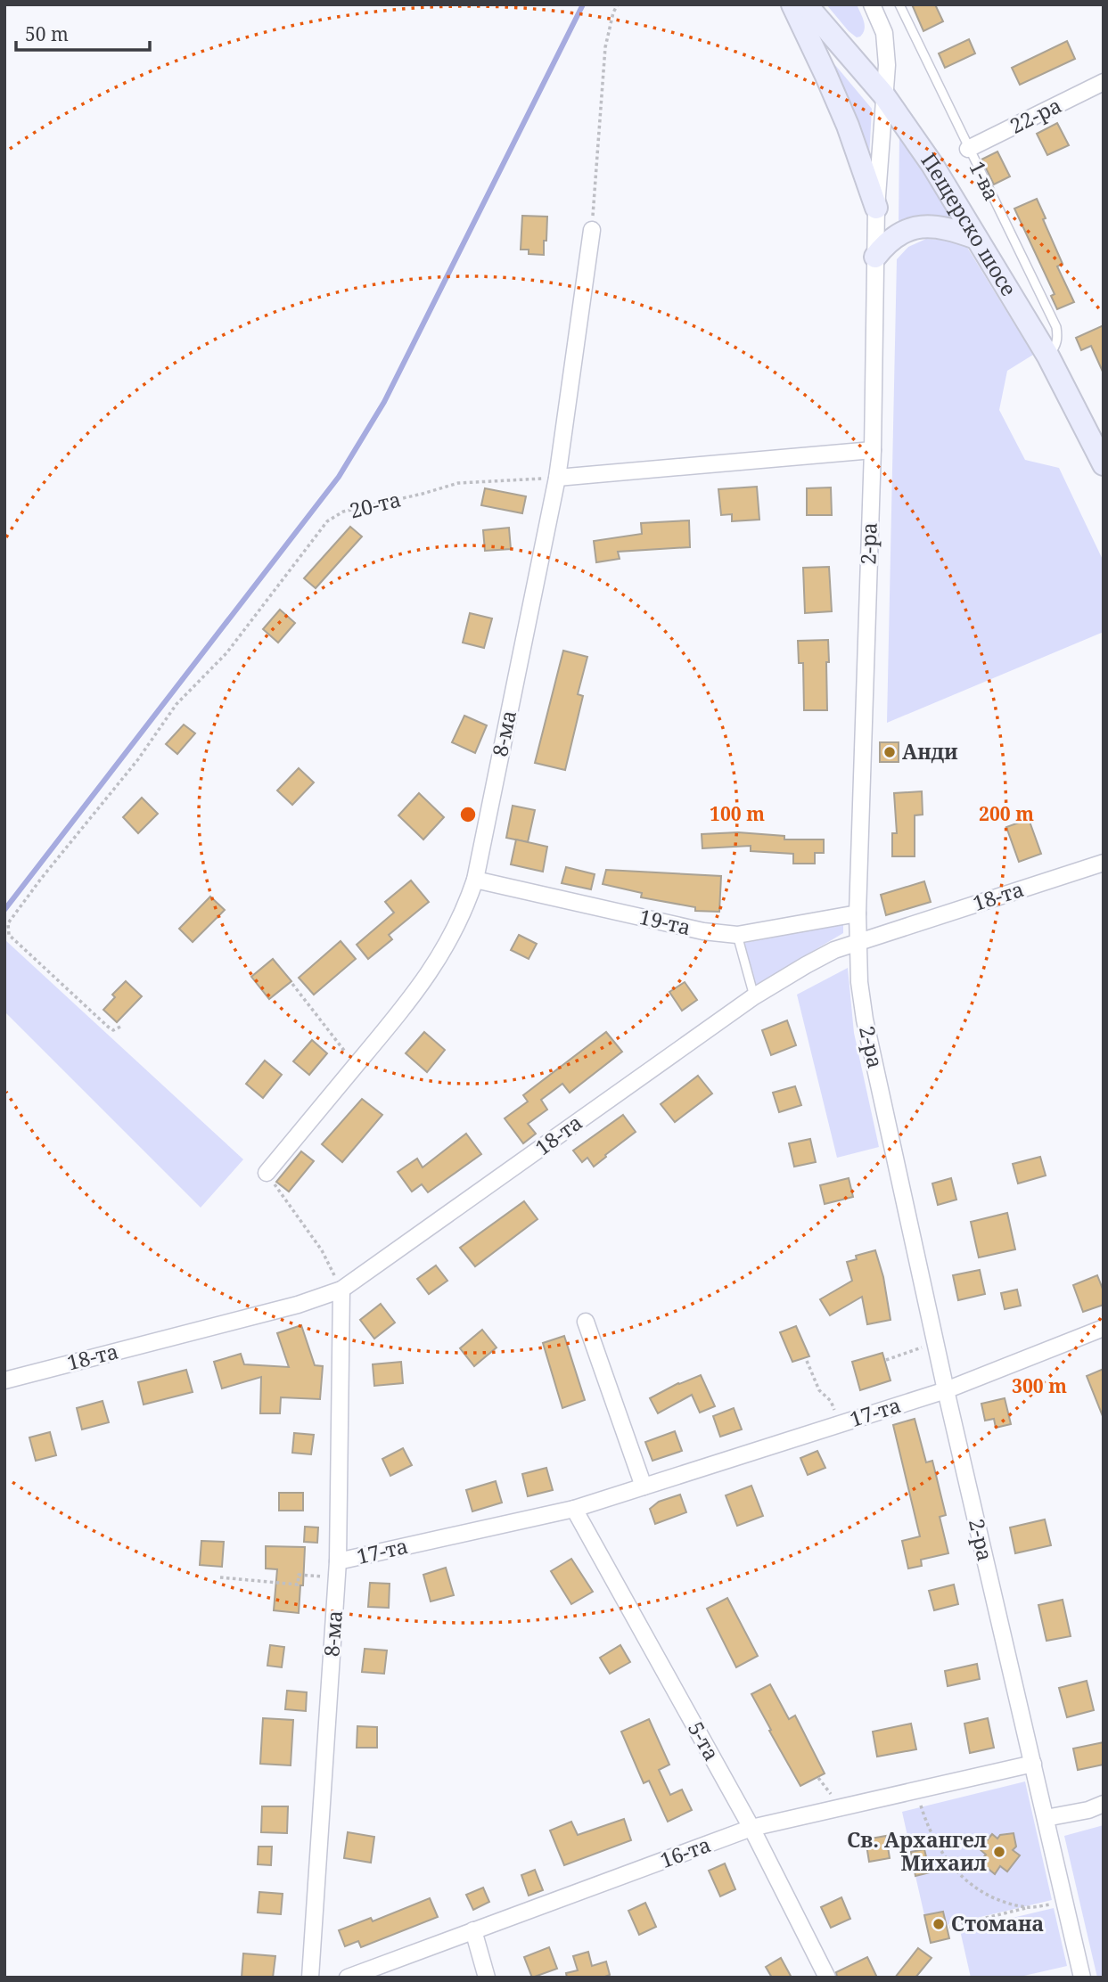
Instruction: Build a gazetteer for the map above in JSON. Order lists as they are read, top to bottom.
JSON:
{
  "streets": {
    "main road": ["Пещерско шосе"],
    "street": [
      "22-ра",
      "2-ра",
      "8-ма",
      "18-та",
      "19-та",
      "17-та",
      "5-та",
      "16-та"
    ],
    "lane": ["1-ва"],
    "path": ["20-та"]
  },
  "crossings": [
    ["22-ра", "1-ва"],
    ["1-ва", "Пещерско шосе"],
    ["Пещерско шосе", "2-ра"],
    ["20-та", "8-ма"],
    ["2-ра", "18-та"],
    ["2-ра", "19-та"],
    ["2-ра", "17-та"],
    ["2-ра", "16-та"],
    ["8-ма", "18-та"],
    ["8-ма", "19-та"],
    ["8-ма", "17-та"],
    ["17-та", "5-та"],
    ["5-та", "16-та"]
  ],
  "places": ["Анди", "Св. Архангел Михаил", "Стомана"],
  "scale_bar": "50 m",
  "rings": ["100 m", "200 m", "300 m"]
}
